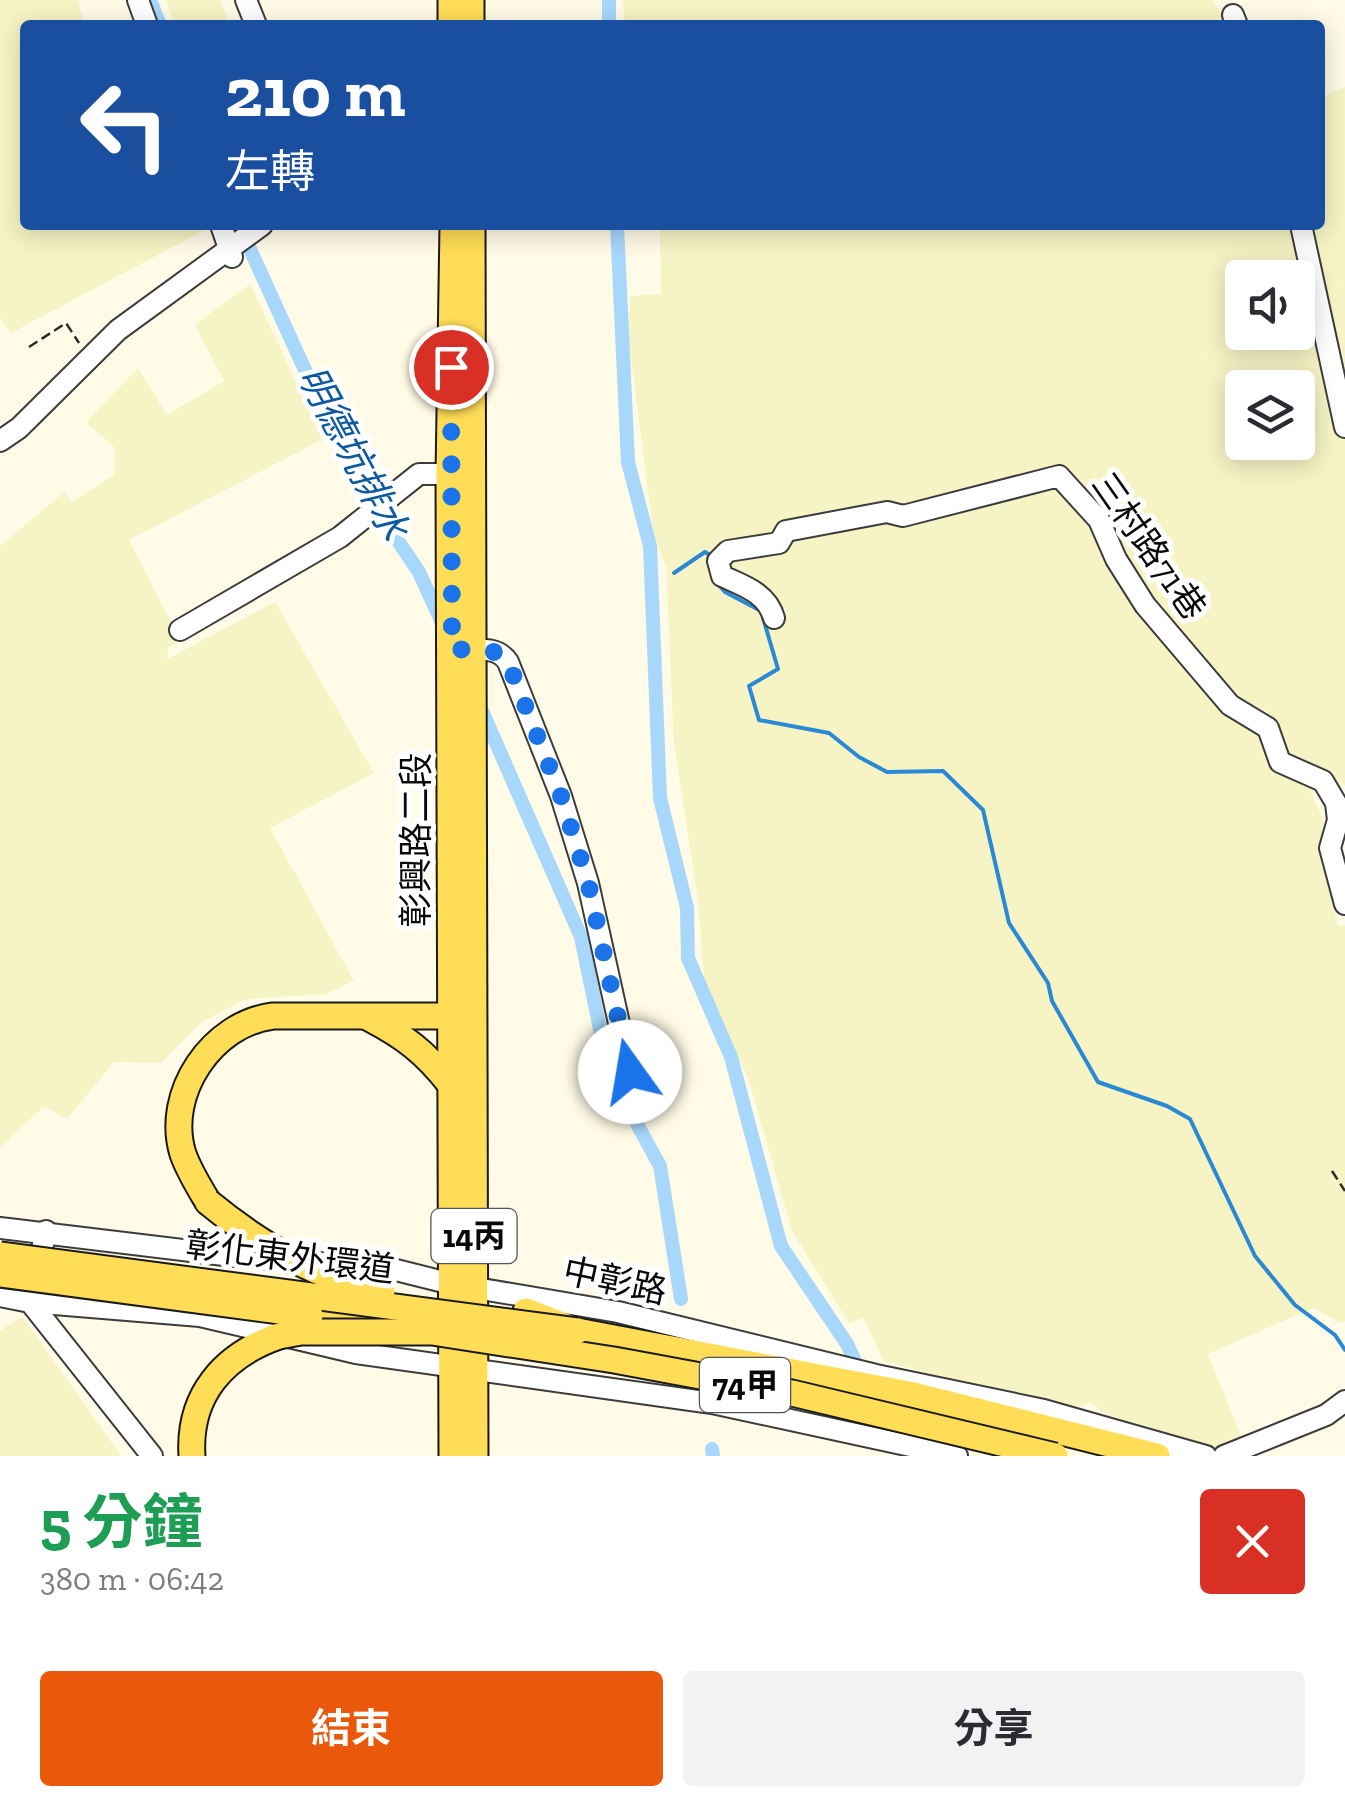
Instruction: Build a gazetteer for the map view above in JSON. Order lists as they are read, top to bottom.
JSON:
{
  "streets": {
    "main road": [
      "彰興路二段",
      "14丙",
      "彰化東外環道",
      "74甲"
    ],
    "street": ["三村路71巷", "中彰路"]
  },
  "crossings": [
    ["彰興路二段", "中彰路"]
  ],
  "water": ["明德坑排水"],
  "page": {
    "turn": ["210 m", "左轉"],
    "heading": ["5 分鐘", "380 m · 06:42"],
    "buttons": ["結束", "分享"]
  }
}
